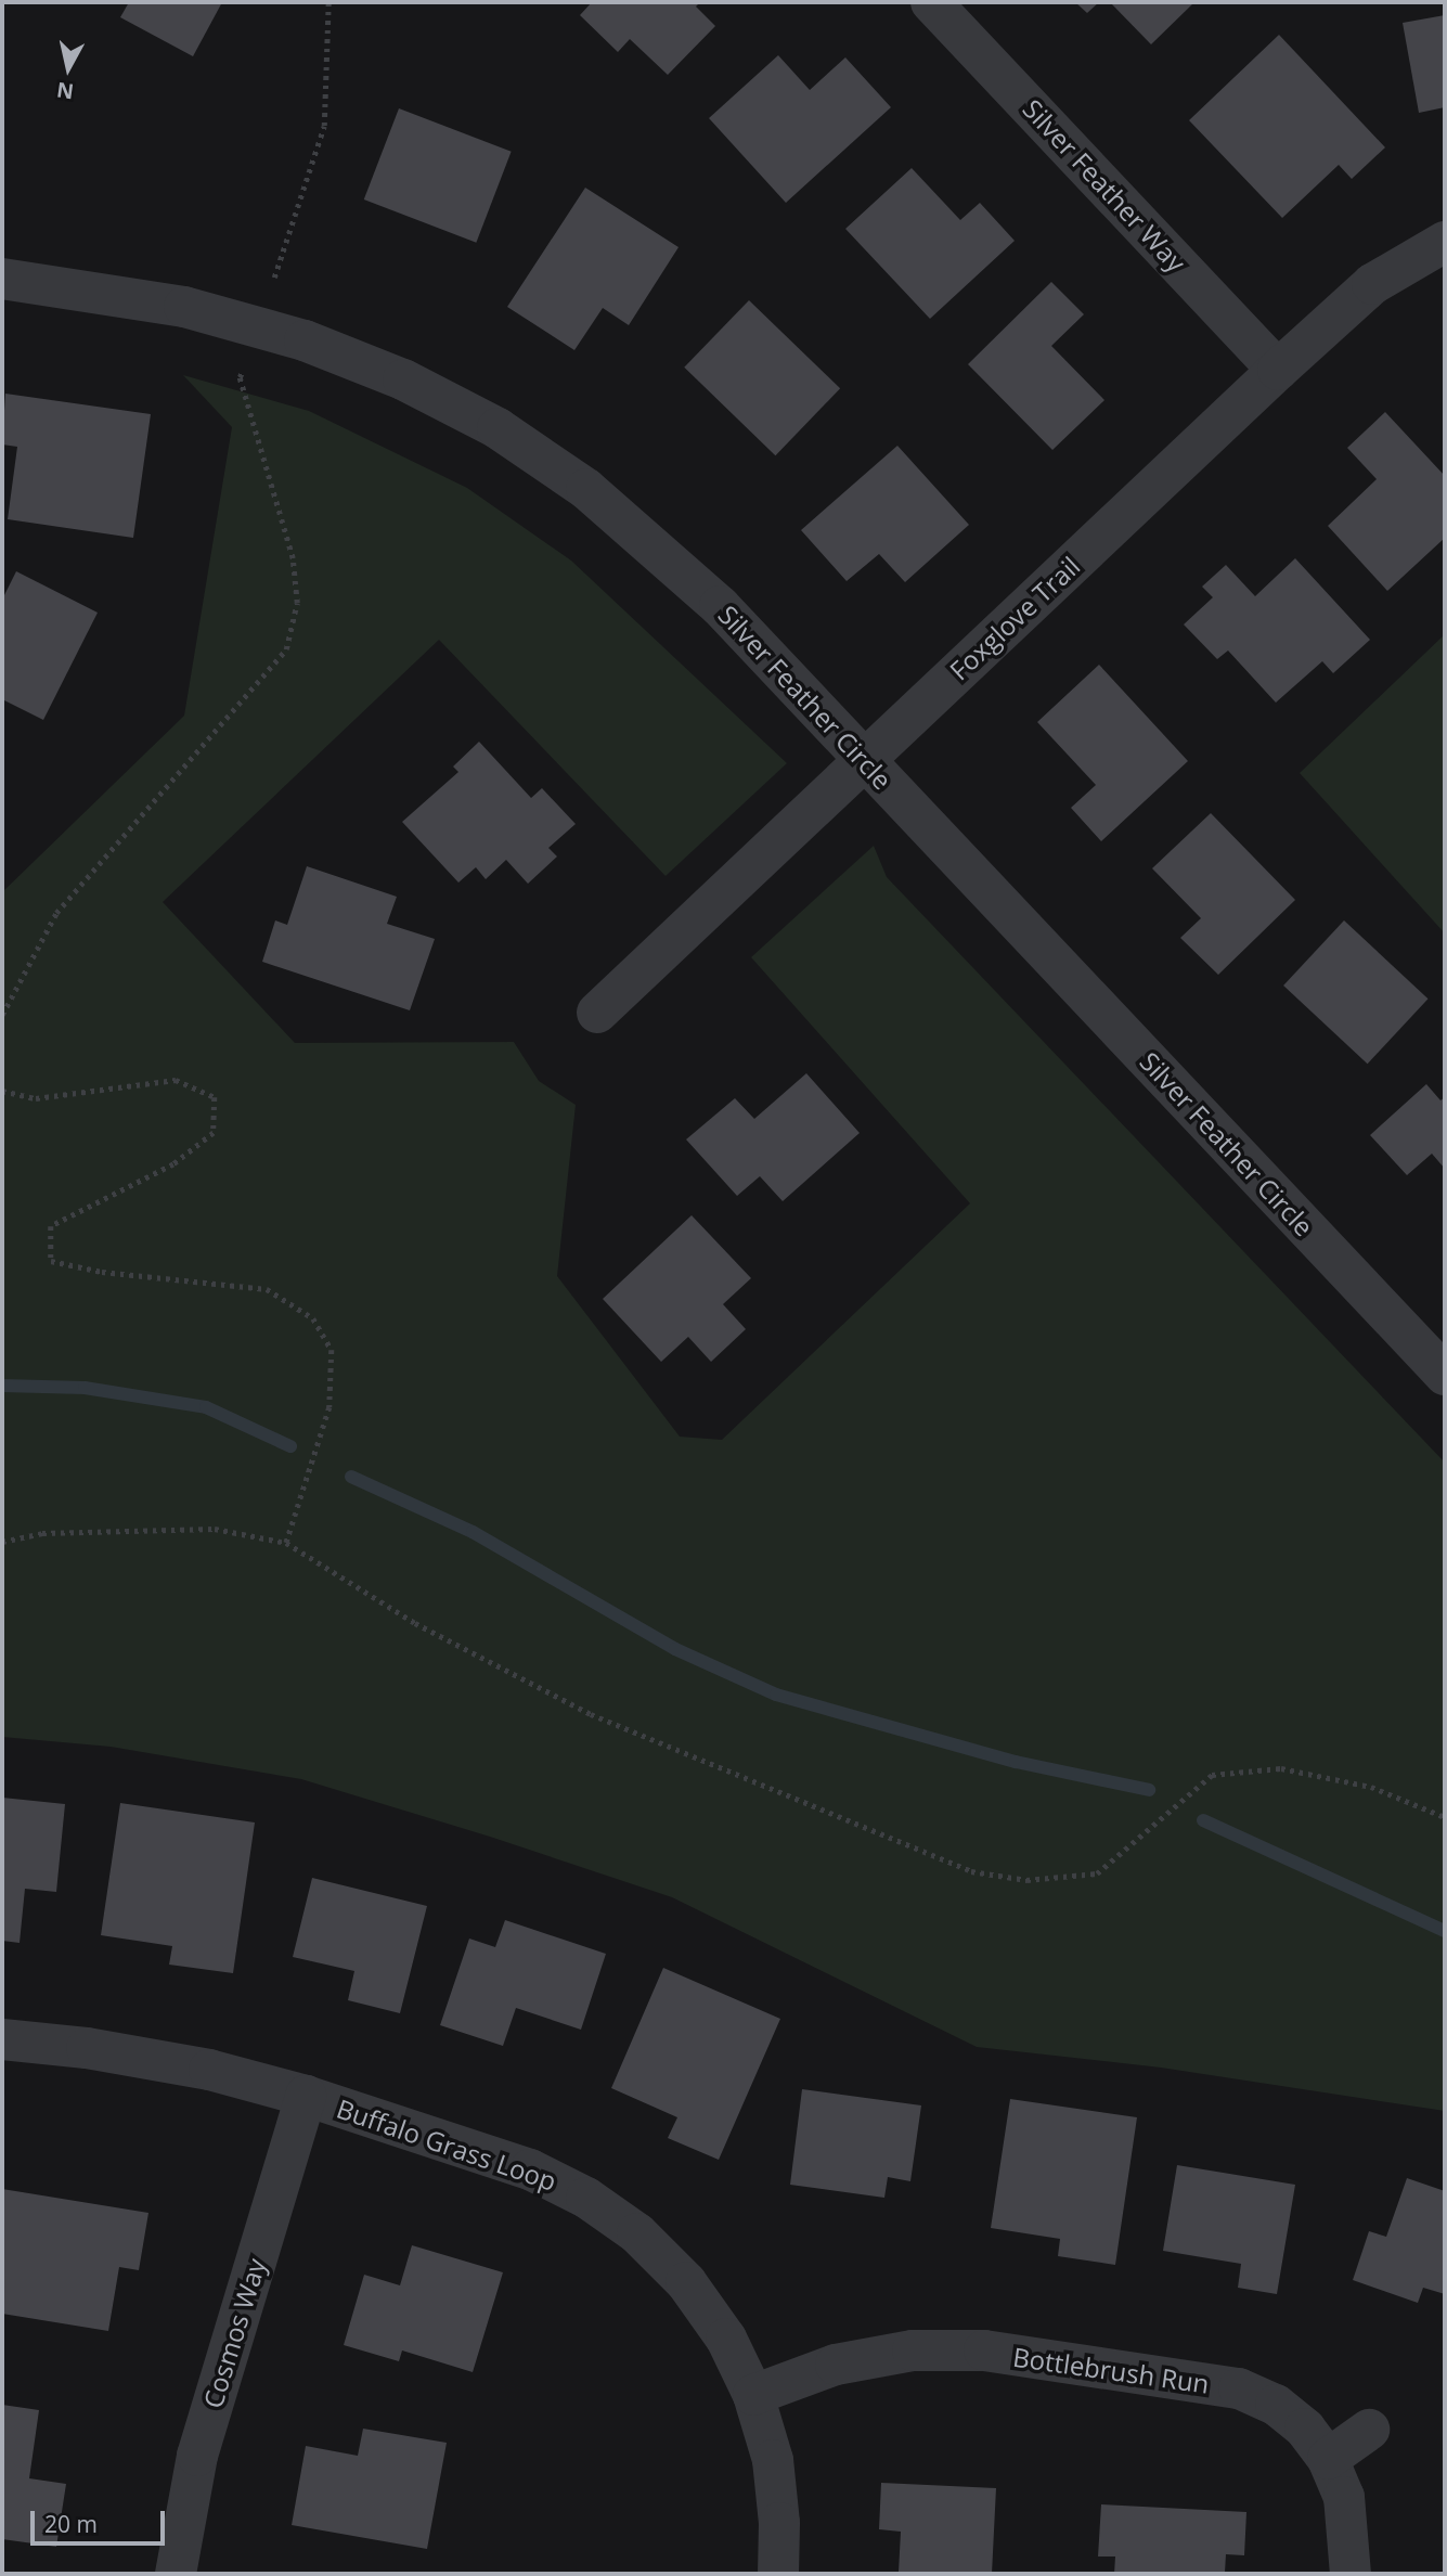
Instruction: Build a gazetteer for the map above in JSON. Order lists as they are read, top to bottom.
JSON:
{
  "streets": {
    "street": [
      "Silver Feather Way",
      "Foxglove Trail",
      "Silver Feather Circle",
      "Buffalo Grass Loop",
      "Cosmos Way",
      "Bottlebrush Run"
    ]
  },
  "crossings": [
    ["Silver Feather Way", "Foxglove Trail"],
    ["Foxglove Trail", "Silver Feather Circle"],
    ["Buffalo Grass Loop", "Cosmos Way"],
    ["Buffalo Grass Loop", "Bottlebrush Run"]
  ],
  "scale_bar": "20 m",
  "north": "bottom"
}
